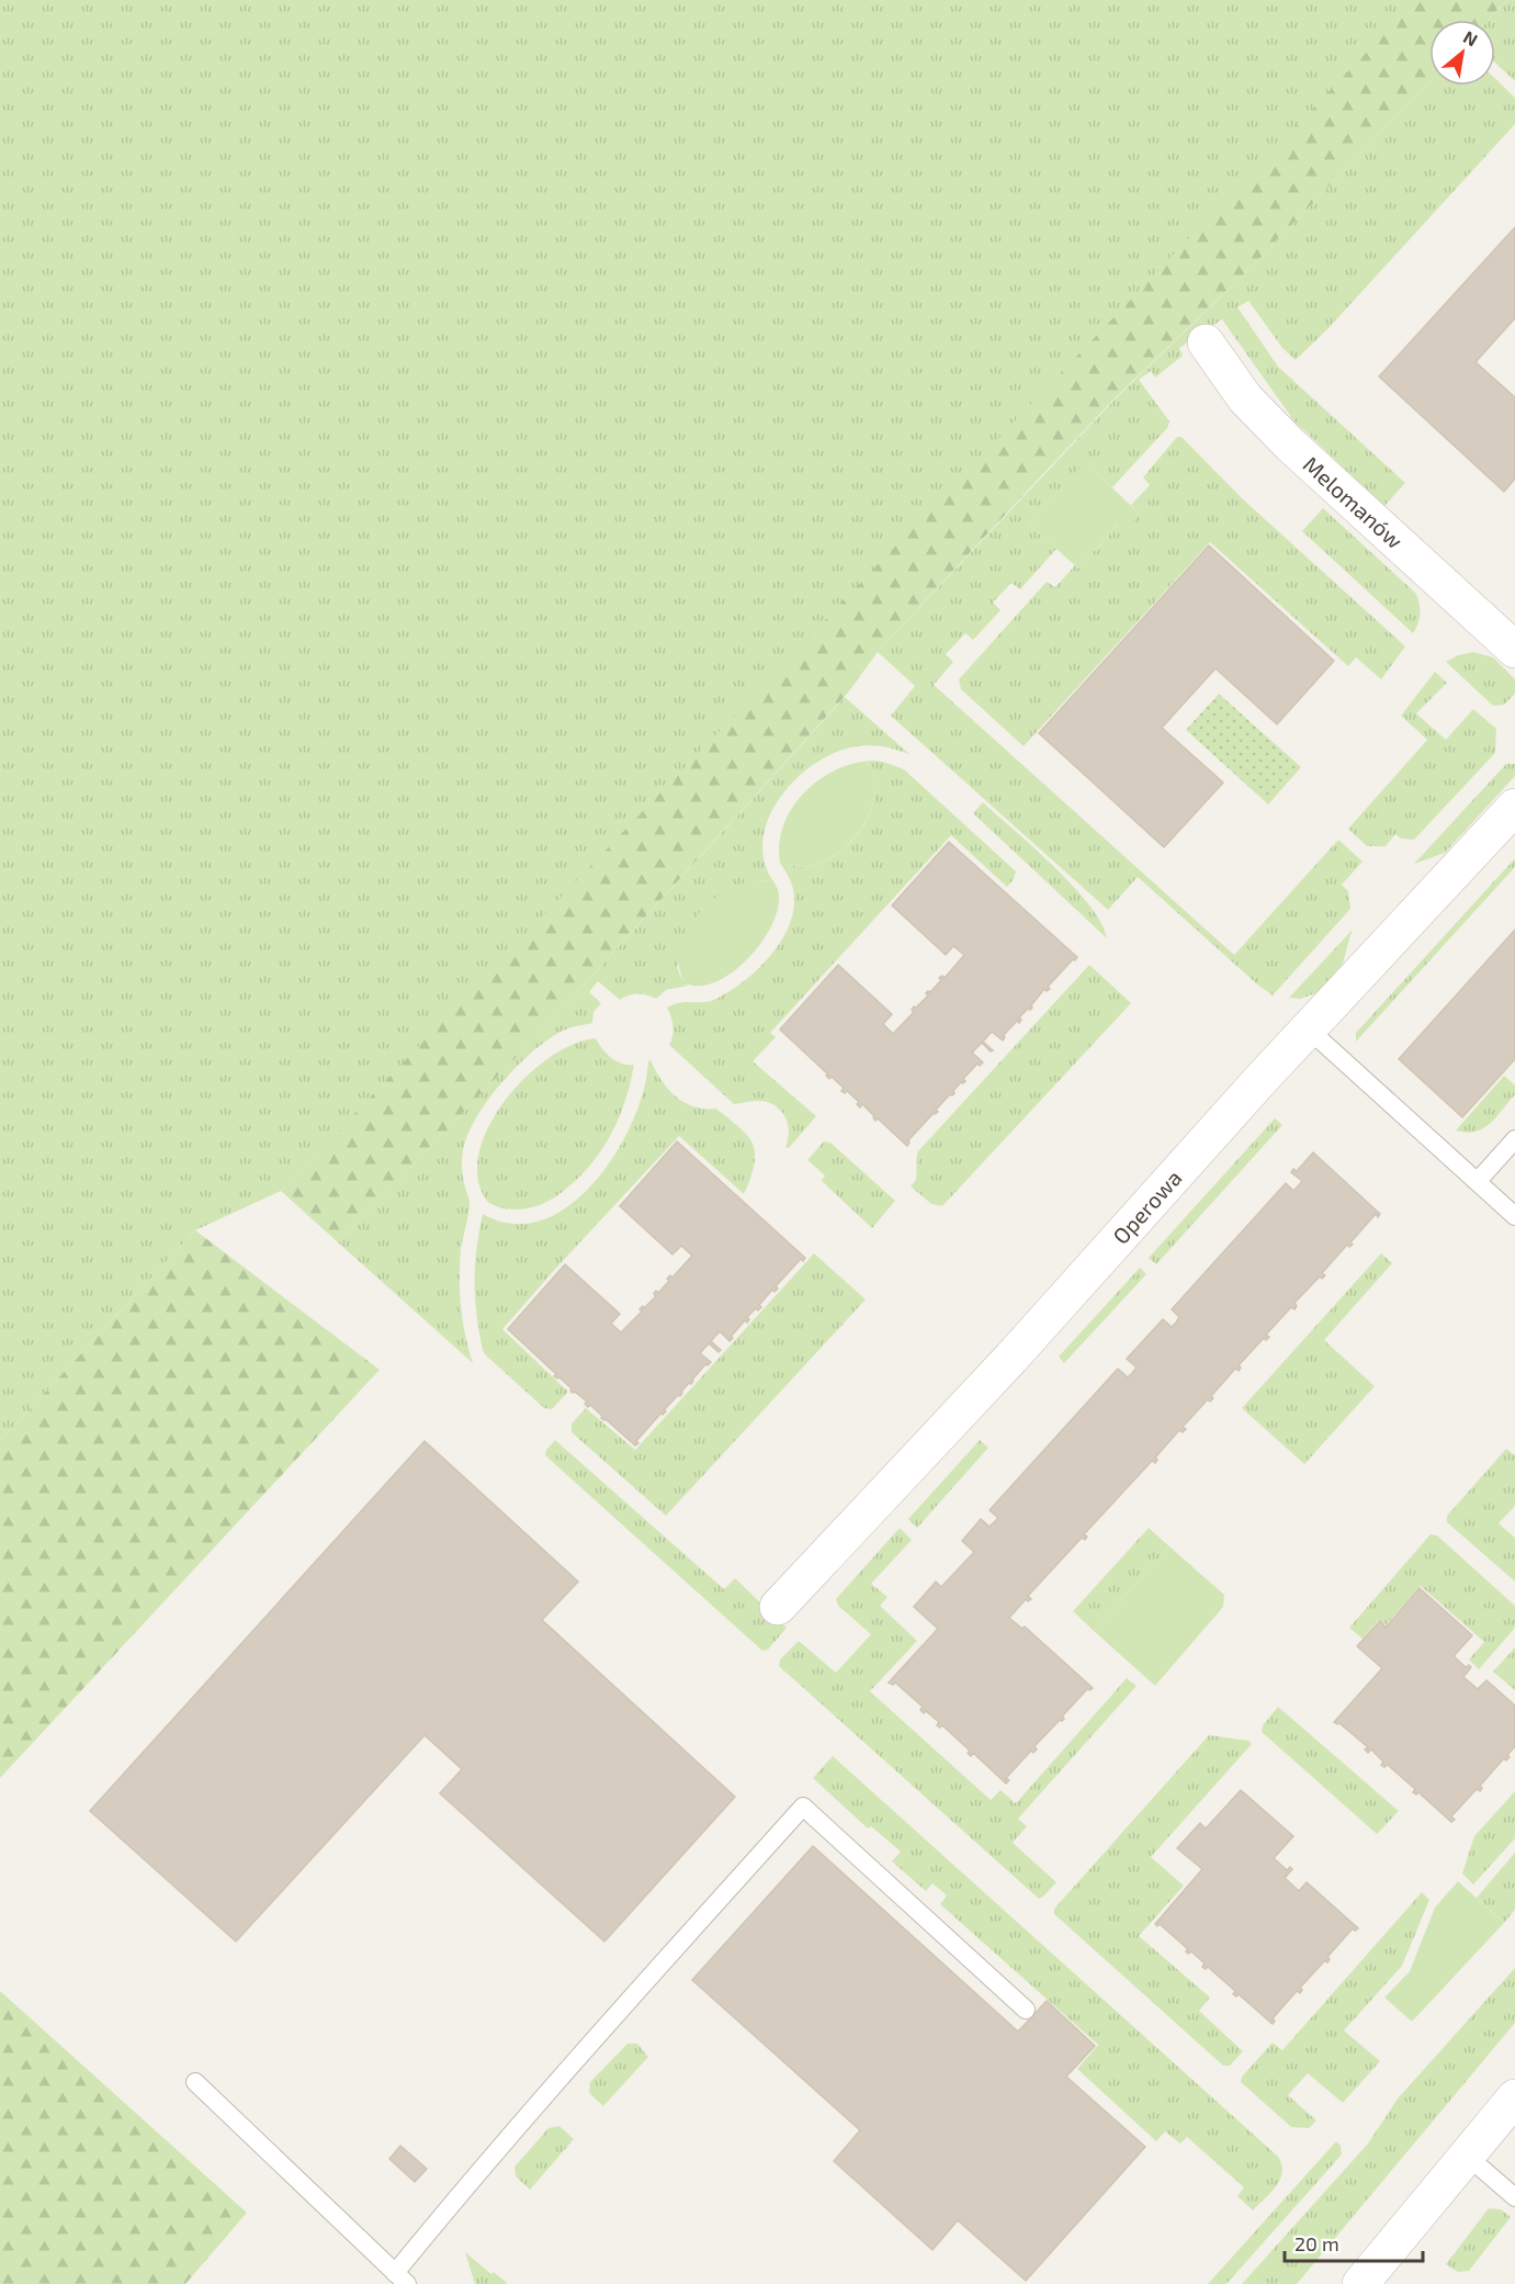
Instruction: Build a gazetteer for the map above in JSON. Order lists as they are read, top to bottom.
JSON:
{
  "streets": {
    "street": ["Melomanów", "Operowa"]
  },
  "scale_bar": "20 m",
  "north": "top right"
}
